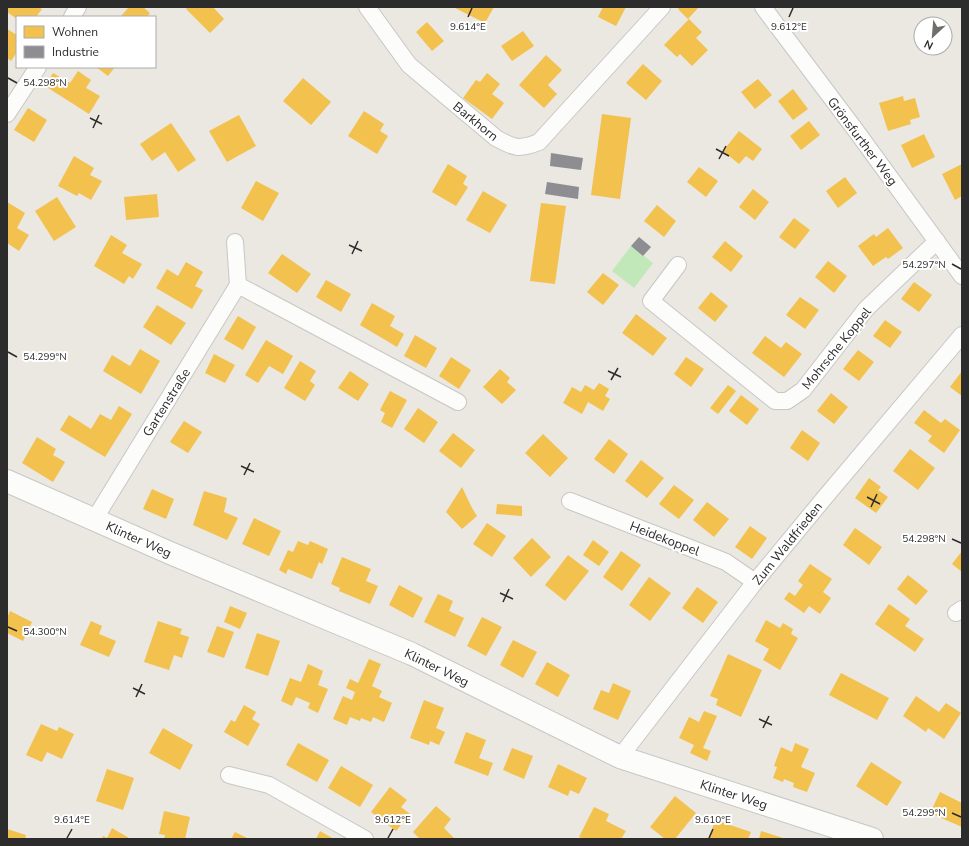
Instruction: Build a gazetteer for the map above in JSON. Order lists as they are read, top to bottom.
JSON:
{
  "streets": {
    "street": [
      "Barkhorn",
      "Grönsfurther Weg",
      "Mohrsche Koppel",
      "Gartenstraße",
      "Heidekoppel",
      "Klinter Weg",
      "Zum Waldfrieden"
    ]
  },
  "crossings": [
    ["Grönsfurther Weg", "Mohrsche Koppel"],
    ["Gartenstraße", "Klinter Weg"],
    ["Heidekoppel", "Zum Waldfrieden"],
    ["Klinter Weg", "Zum Waldfrieden"]
  ],
  "legend": ["Wohnen", "Industrie"],
  "north": "bottom left",
  "coordinates": [
    "9.614°E",
    "9.612°E",
    "54.298°N",
    "54.297°N",
    "54.299°N",
    "54.300°N",
    "9.610°E"
  ]
}
